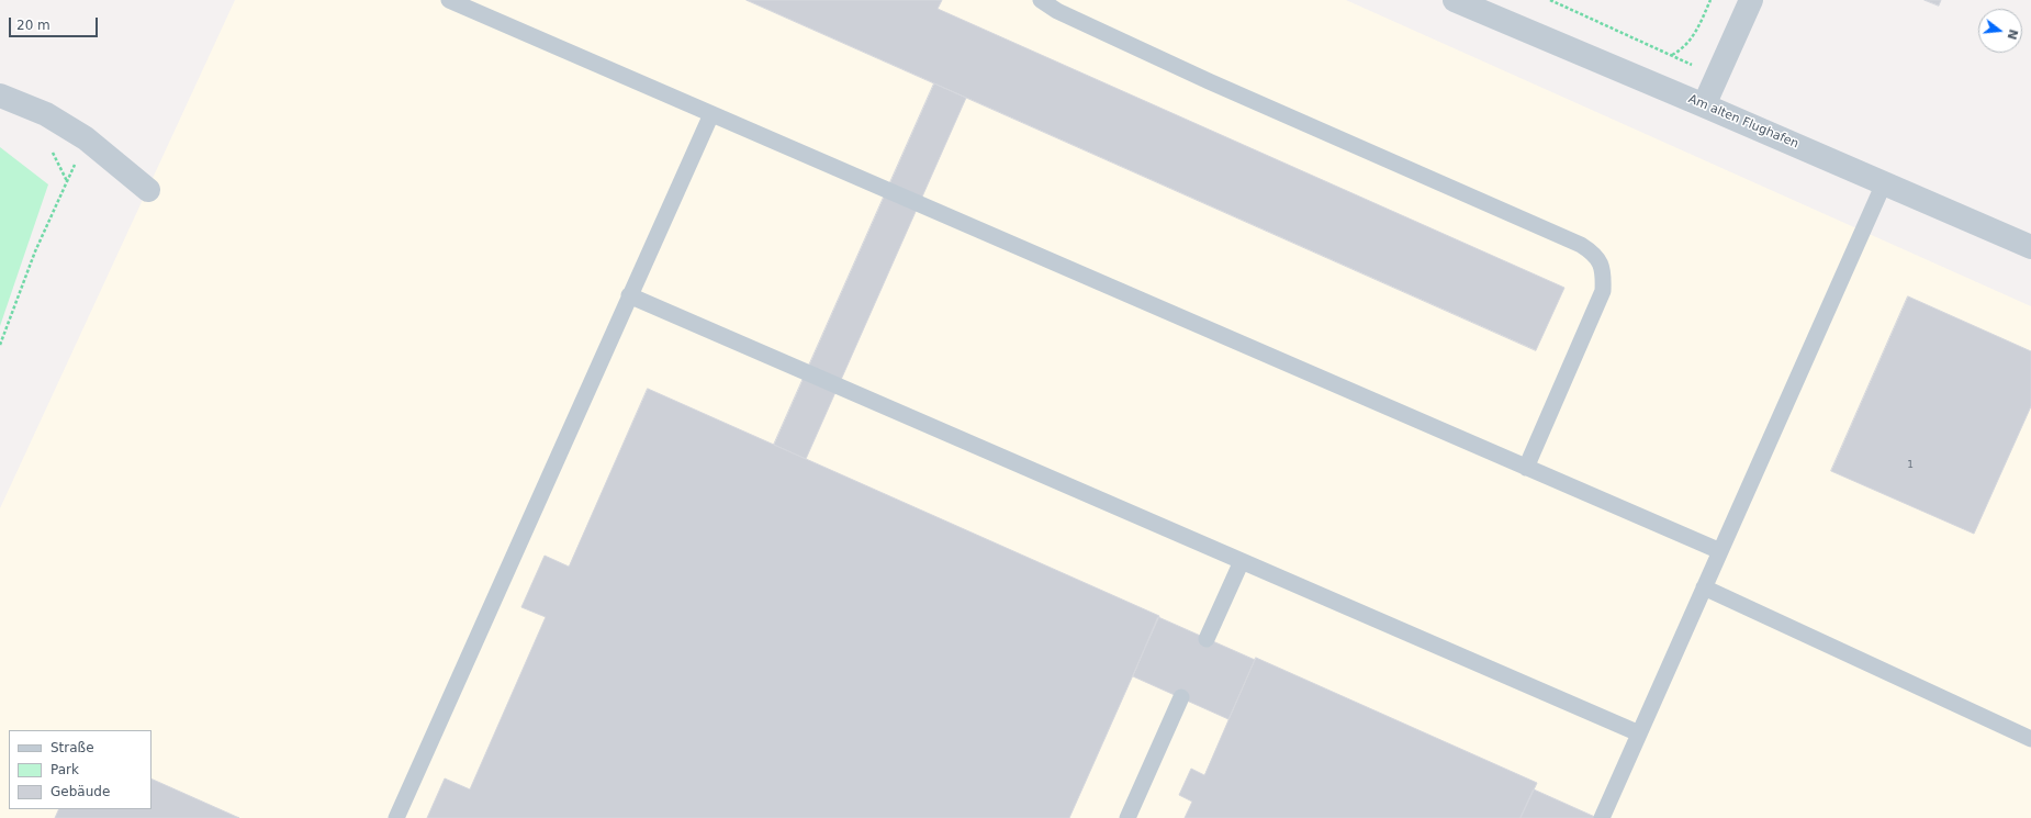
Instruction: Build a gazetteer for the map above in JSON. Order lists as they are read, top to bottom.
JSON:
{
  "streets": {
    "street": ["Am alten Flughafen"]
  },
  "house_numbers": ["1"],
  "legend": ["Straße", "Park", "Gebäude"],
  "scale_bar": "20 m",
  "north": "right"
}
